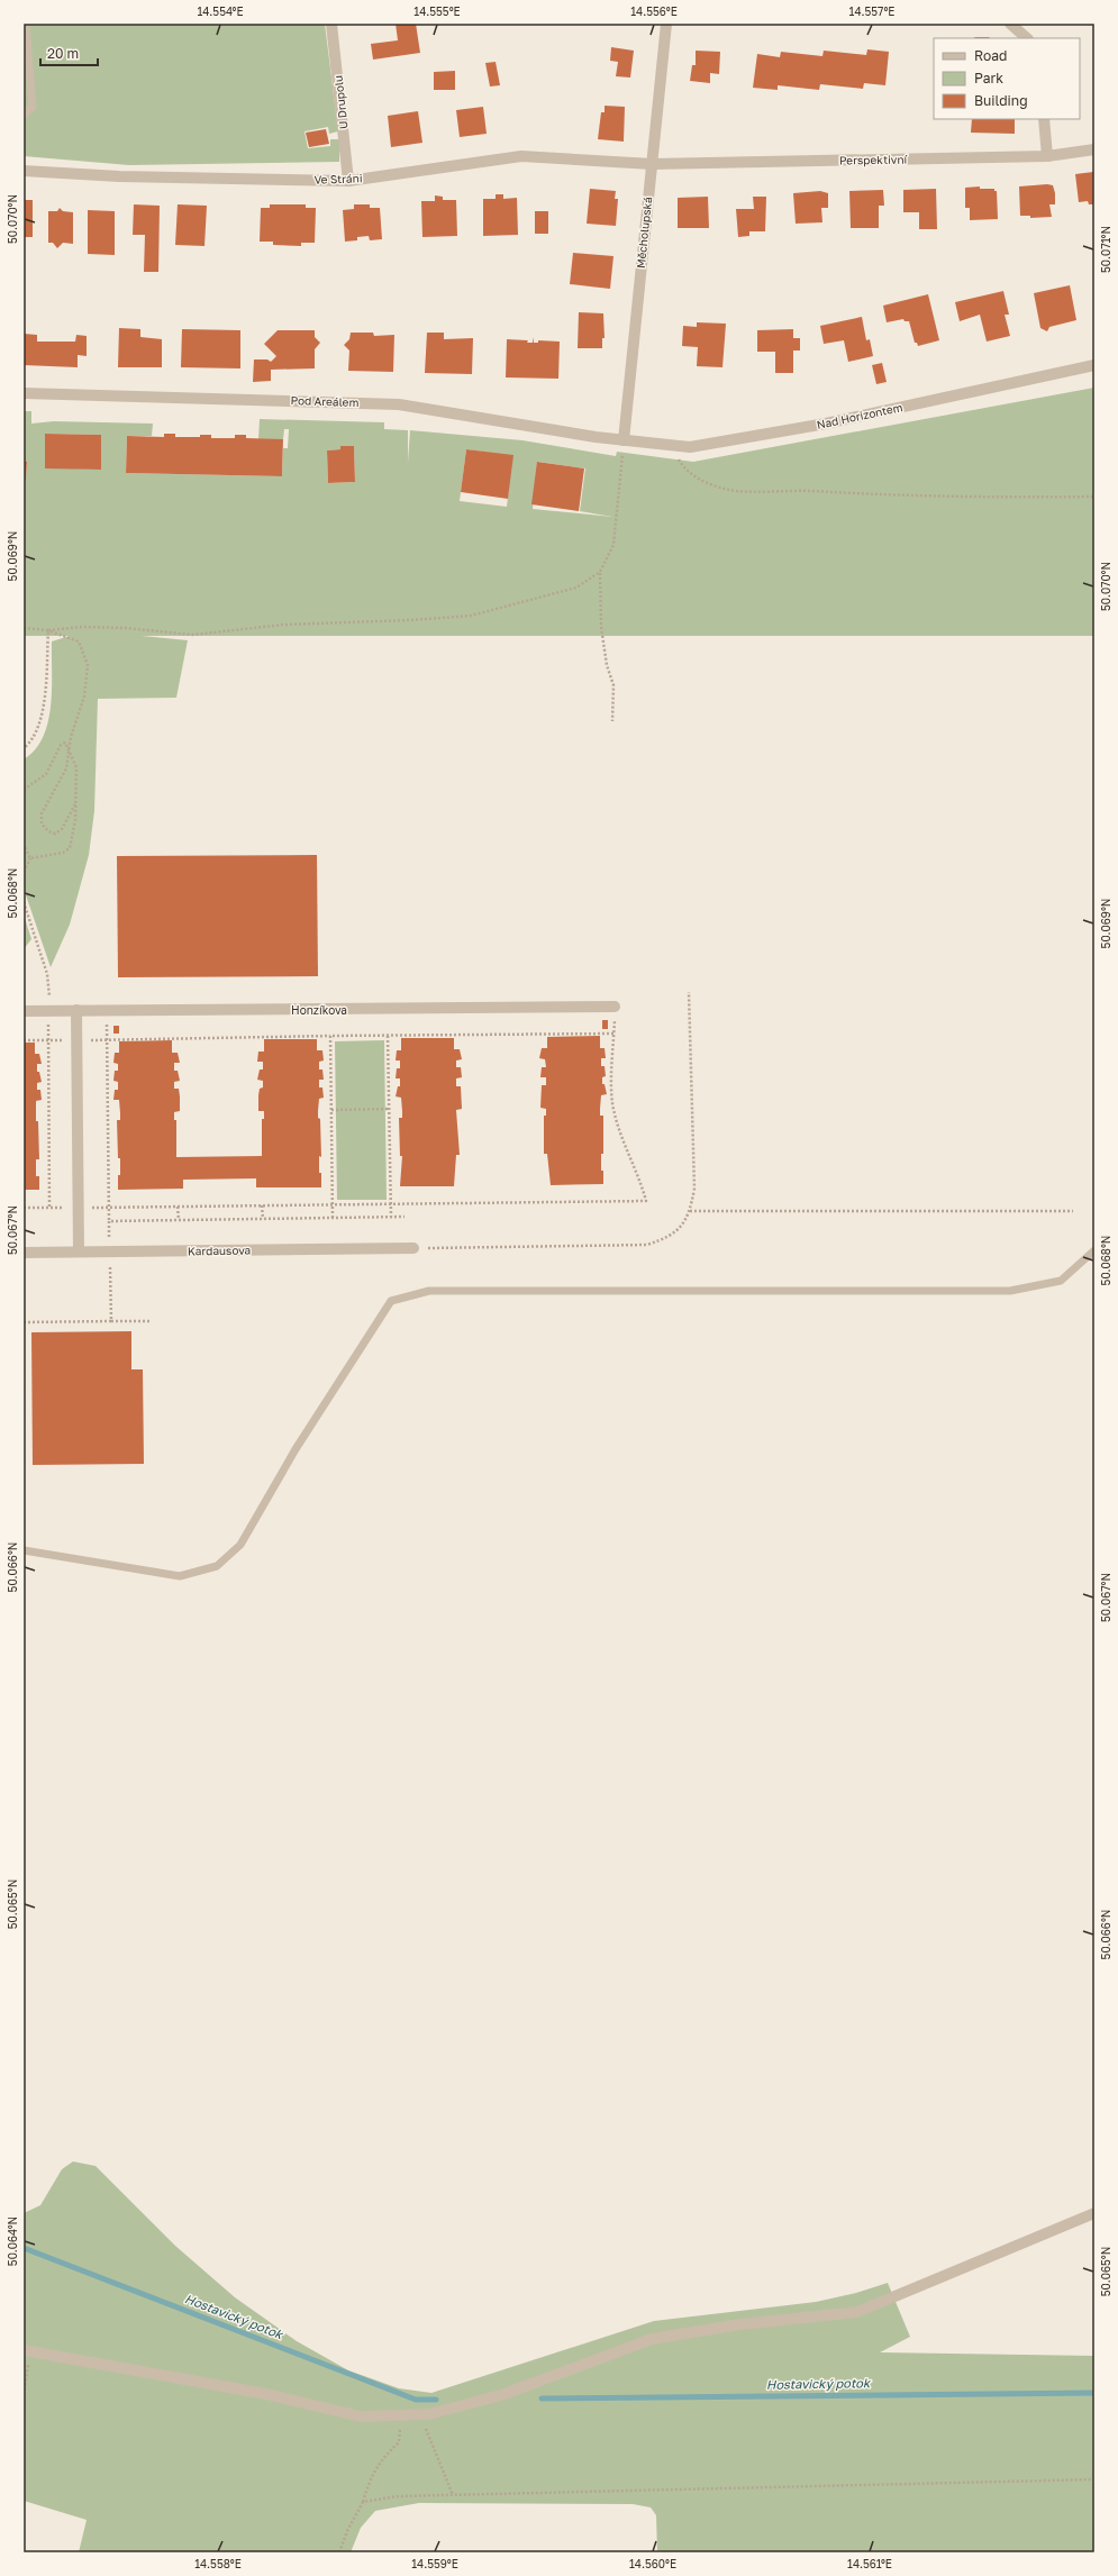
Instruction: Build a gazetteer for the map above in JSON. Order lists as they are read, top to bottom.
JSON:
{
  "streets": {
    "street": [
      "U Drupolu",
      "Perspektivní",
      "Ve Stráni",
      "Měcholupská",
      "Pod Areálem",
      "Nad Horizontem",
      "Honzíkova",
      "Kardausova"
    ]
  },
  "crossings": [
    ["U Drupolu", "Ve Stráni"],
    ["Perspektivní", "Ve Stráni"],
    ["Perspektivní", "Měcholupská"],
    ["Ve Stráni", "Měcholupská"],
    ["Měcholupská", "Pod Areálem"],
    ["Měcholupská", "Nad Horizontem"],
    ["Pod Areálem", "Nad Horizontem"]
  ],
  "water": ["Hostavický potok"],
  "legend": ["Road", "Park", "Building"],
  "scale_bar": "20 m",
  "coordinates": [
    "14.554°E",
    "14.555°E",
    "14.556°E",
    "14.557°E",
    "50.070°N",
    "50.071°N",
    "50.069°N",
    "50.068°N",
    "50.067°N",
    "50.066°N",
    "50.065°N",
    "50.064°N",
    "14.558°E",
    "14.559°E",
    "14.560°E",
    "14.561°E"
  ]
}
